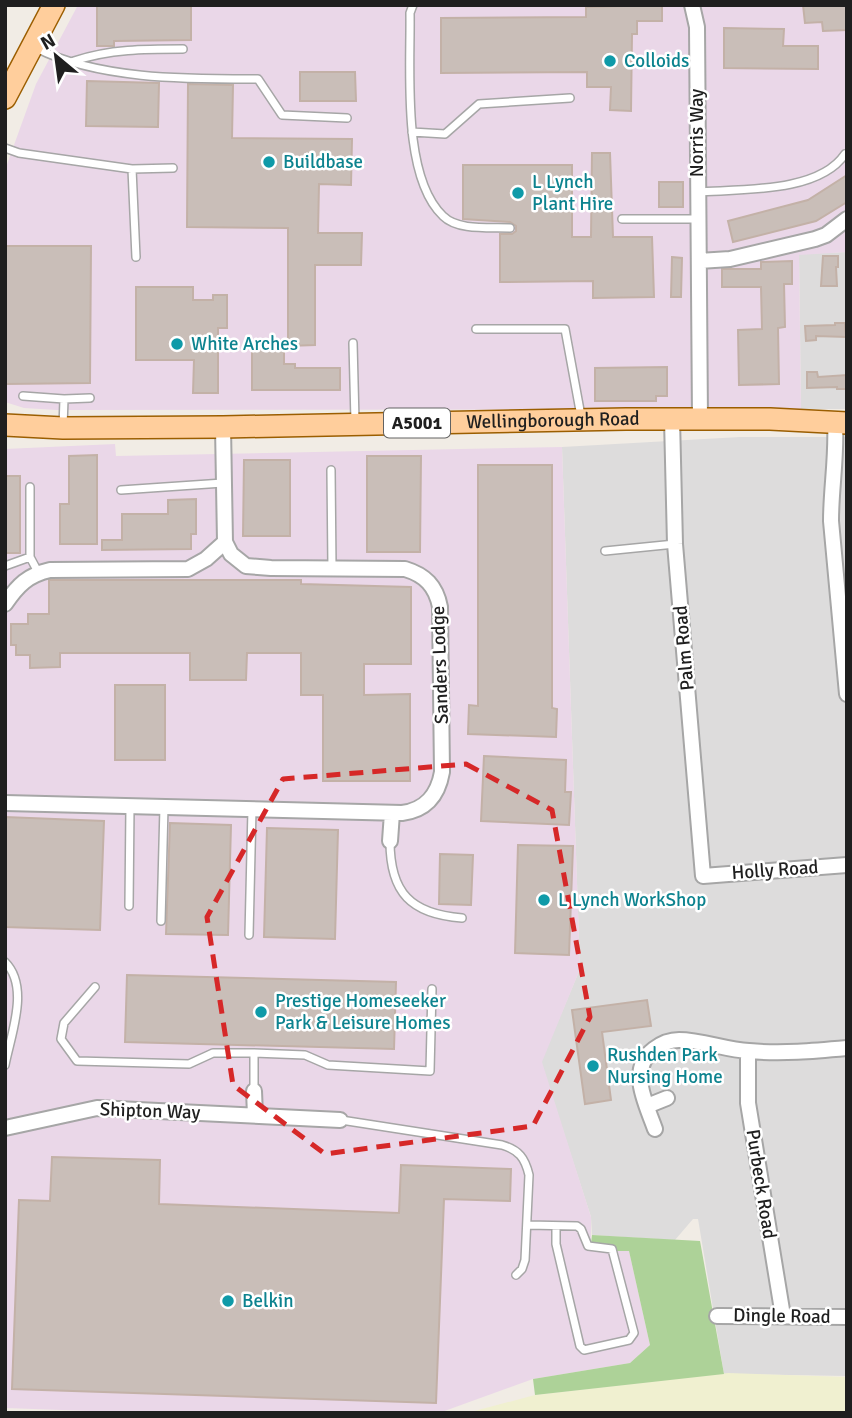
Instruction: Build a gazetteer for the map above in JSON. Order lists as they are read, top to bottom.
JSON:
{
  "streets": {
    "main road": ["Wellingborough Road", "A5001"],
    "street": [
      "Norris Way",
      "Palm Road",
      "Sanders Lodge",
      "Holly Road",
      "Shipton Way",
      "Purbeck Road",
      "Dingle Road"
    ]
  },
  "crossings": [
    ["Norris Way", "Wellingborough Road"],
    ["Wellingborough Road", "Palm Road"],
    ["Palm Road", "Holly Road"],
    ["Purbeck Road", "Dingle Road"]
  ],
  "places": [
    "Colloids",
    "Buildbase",
    "L Lynch Plant Hire",
    "White Arches",
    "L Lynch WorkShop",
    "Prestige Homeseeker Park & Leisure Homes",
    "Rushden Park Nursing Home",
    "Belkin"
  ],
  "north": "top left"
}
